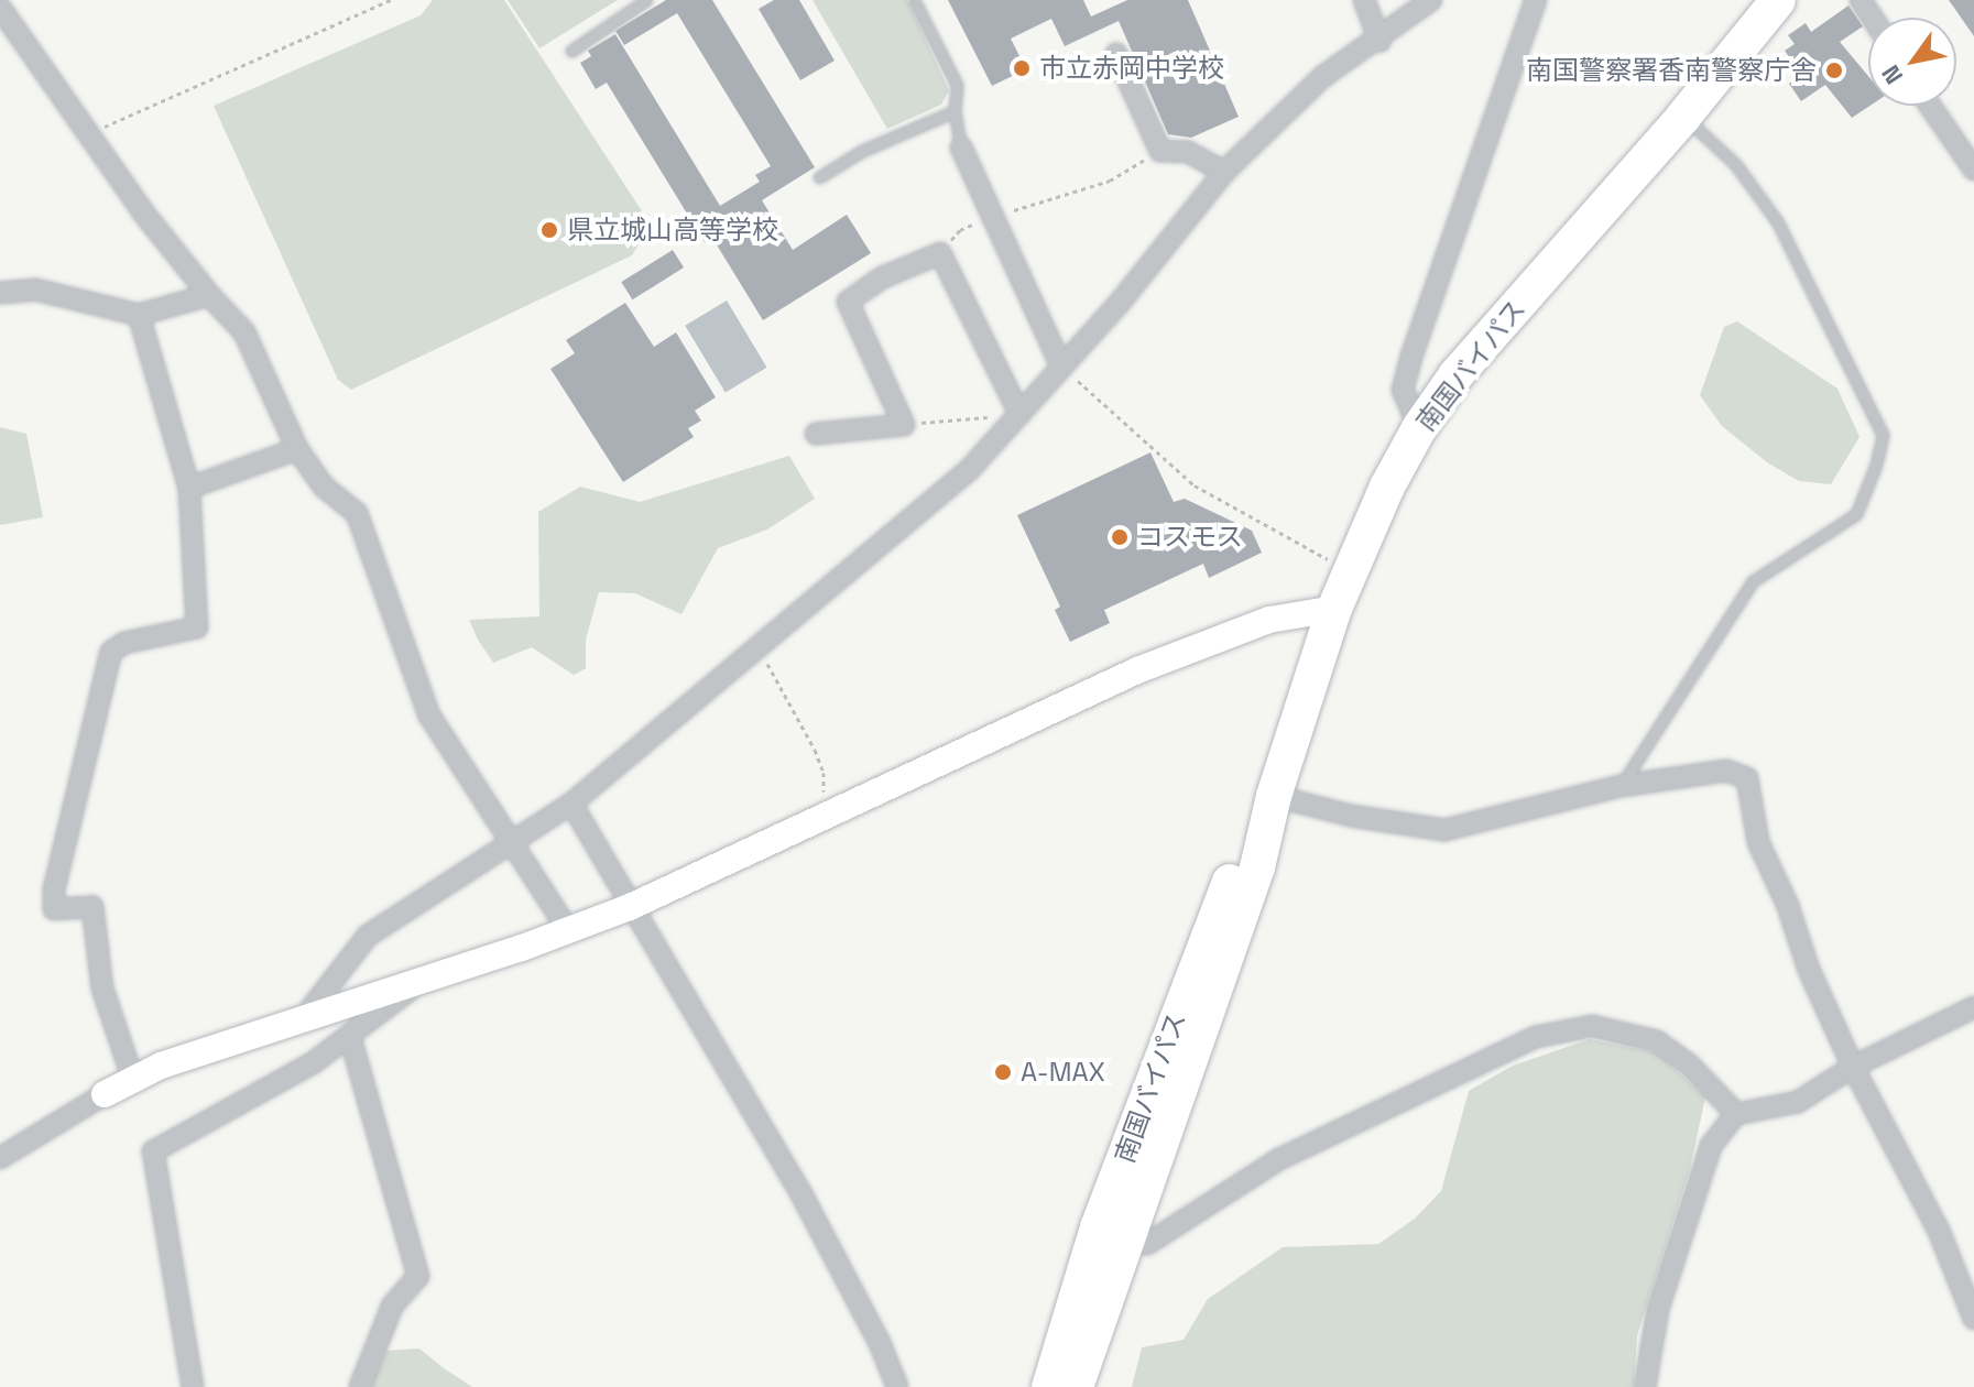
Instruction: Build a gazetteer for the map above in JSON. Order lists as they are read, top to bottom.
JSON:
{
  "streets": {
    "highway": ["南国バイパス"]
  },
  "places": [
    "市立赤岡中学校",
    "南国警察署香南警察庁舎",
    "県立城山高等学校",
    "コスモス",
    "A-MAX"
  ],
  "north": "bottom left"
}
